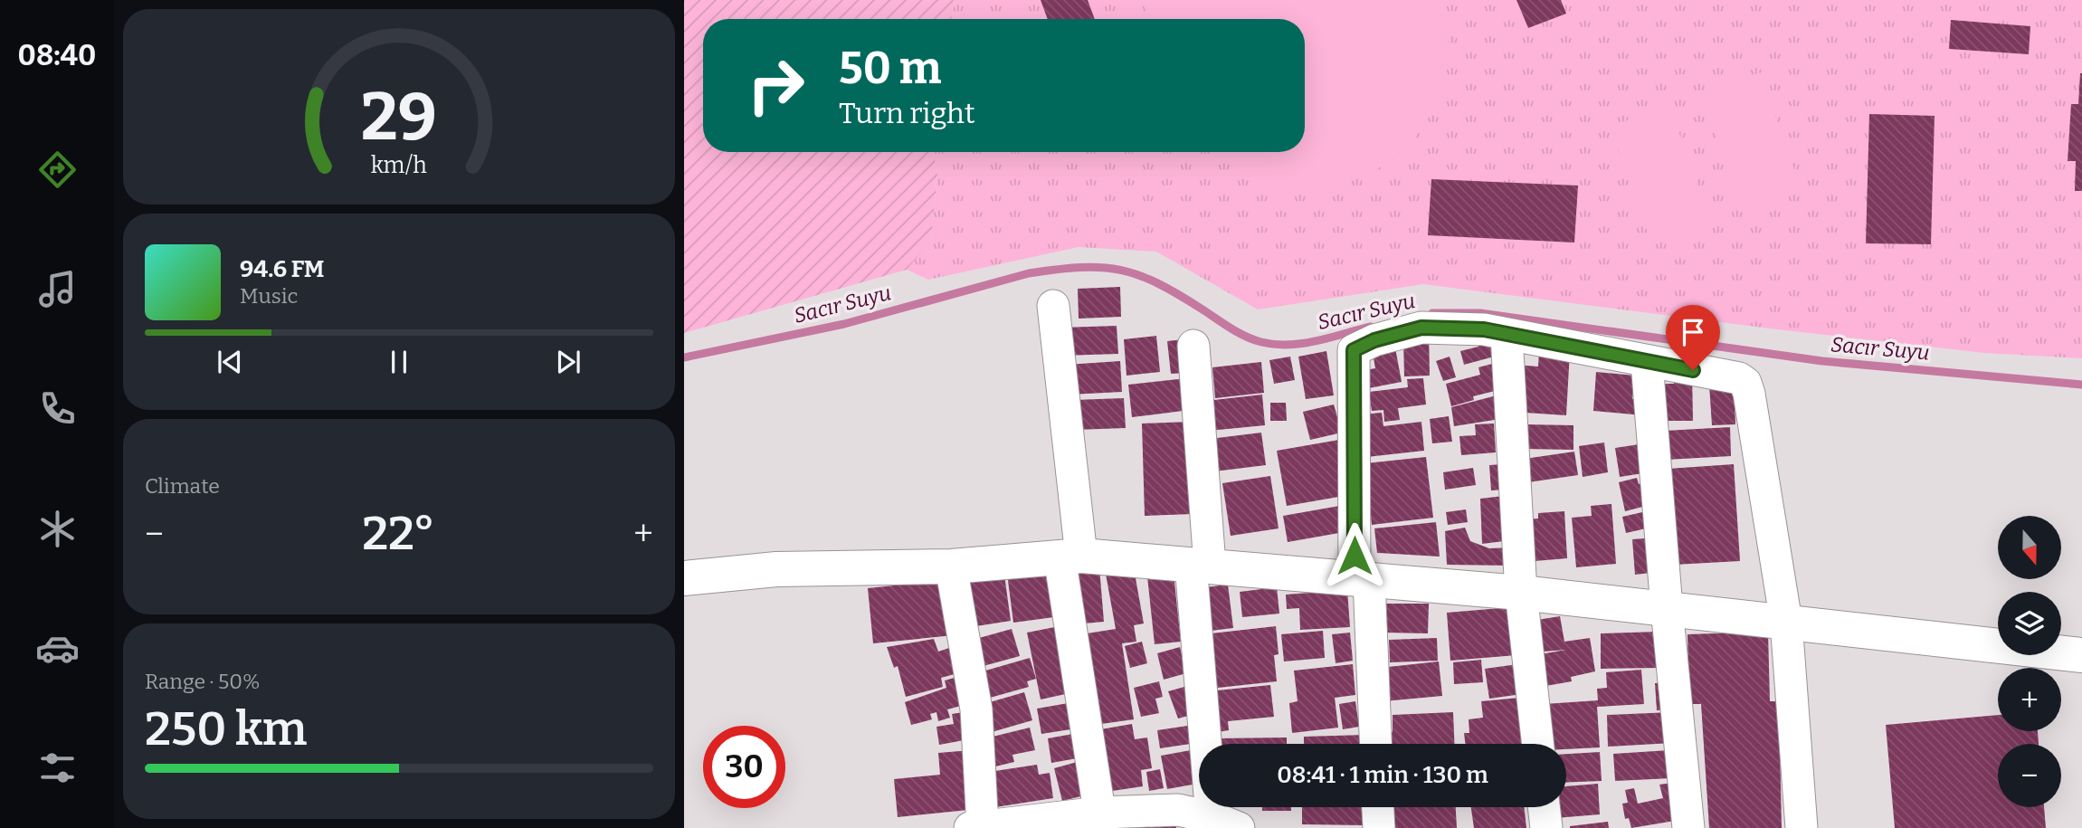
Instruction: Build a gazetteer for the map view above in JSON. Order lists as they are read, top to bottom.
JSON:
{
  "water": ["Sacır Suyu"],
  "north": "bottom",
  "page": {
    "tabs": "08:40",
    "turn": ["50 m", "Turn right"],
    "song": ["94.6 FM", "Music"],
    "tile": [
      "Climate",
      ["Range · 50%", "250 km"]
    ],
    "heat": ["−", "22°", "+"],
    "map_buttons": ["+", "−"],
    "limit": "30",
    "trip": "08:41 · 1 min · 130 m",
    "gauge": ["29", "km/h"]
  }
}
